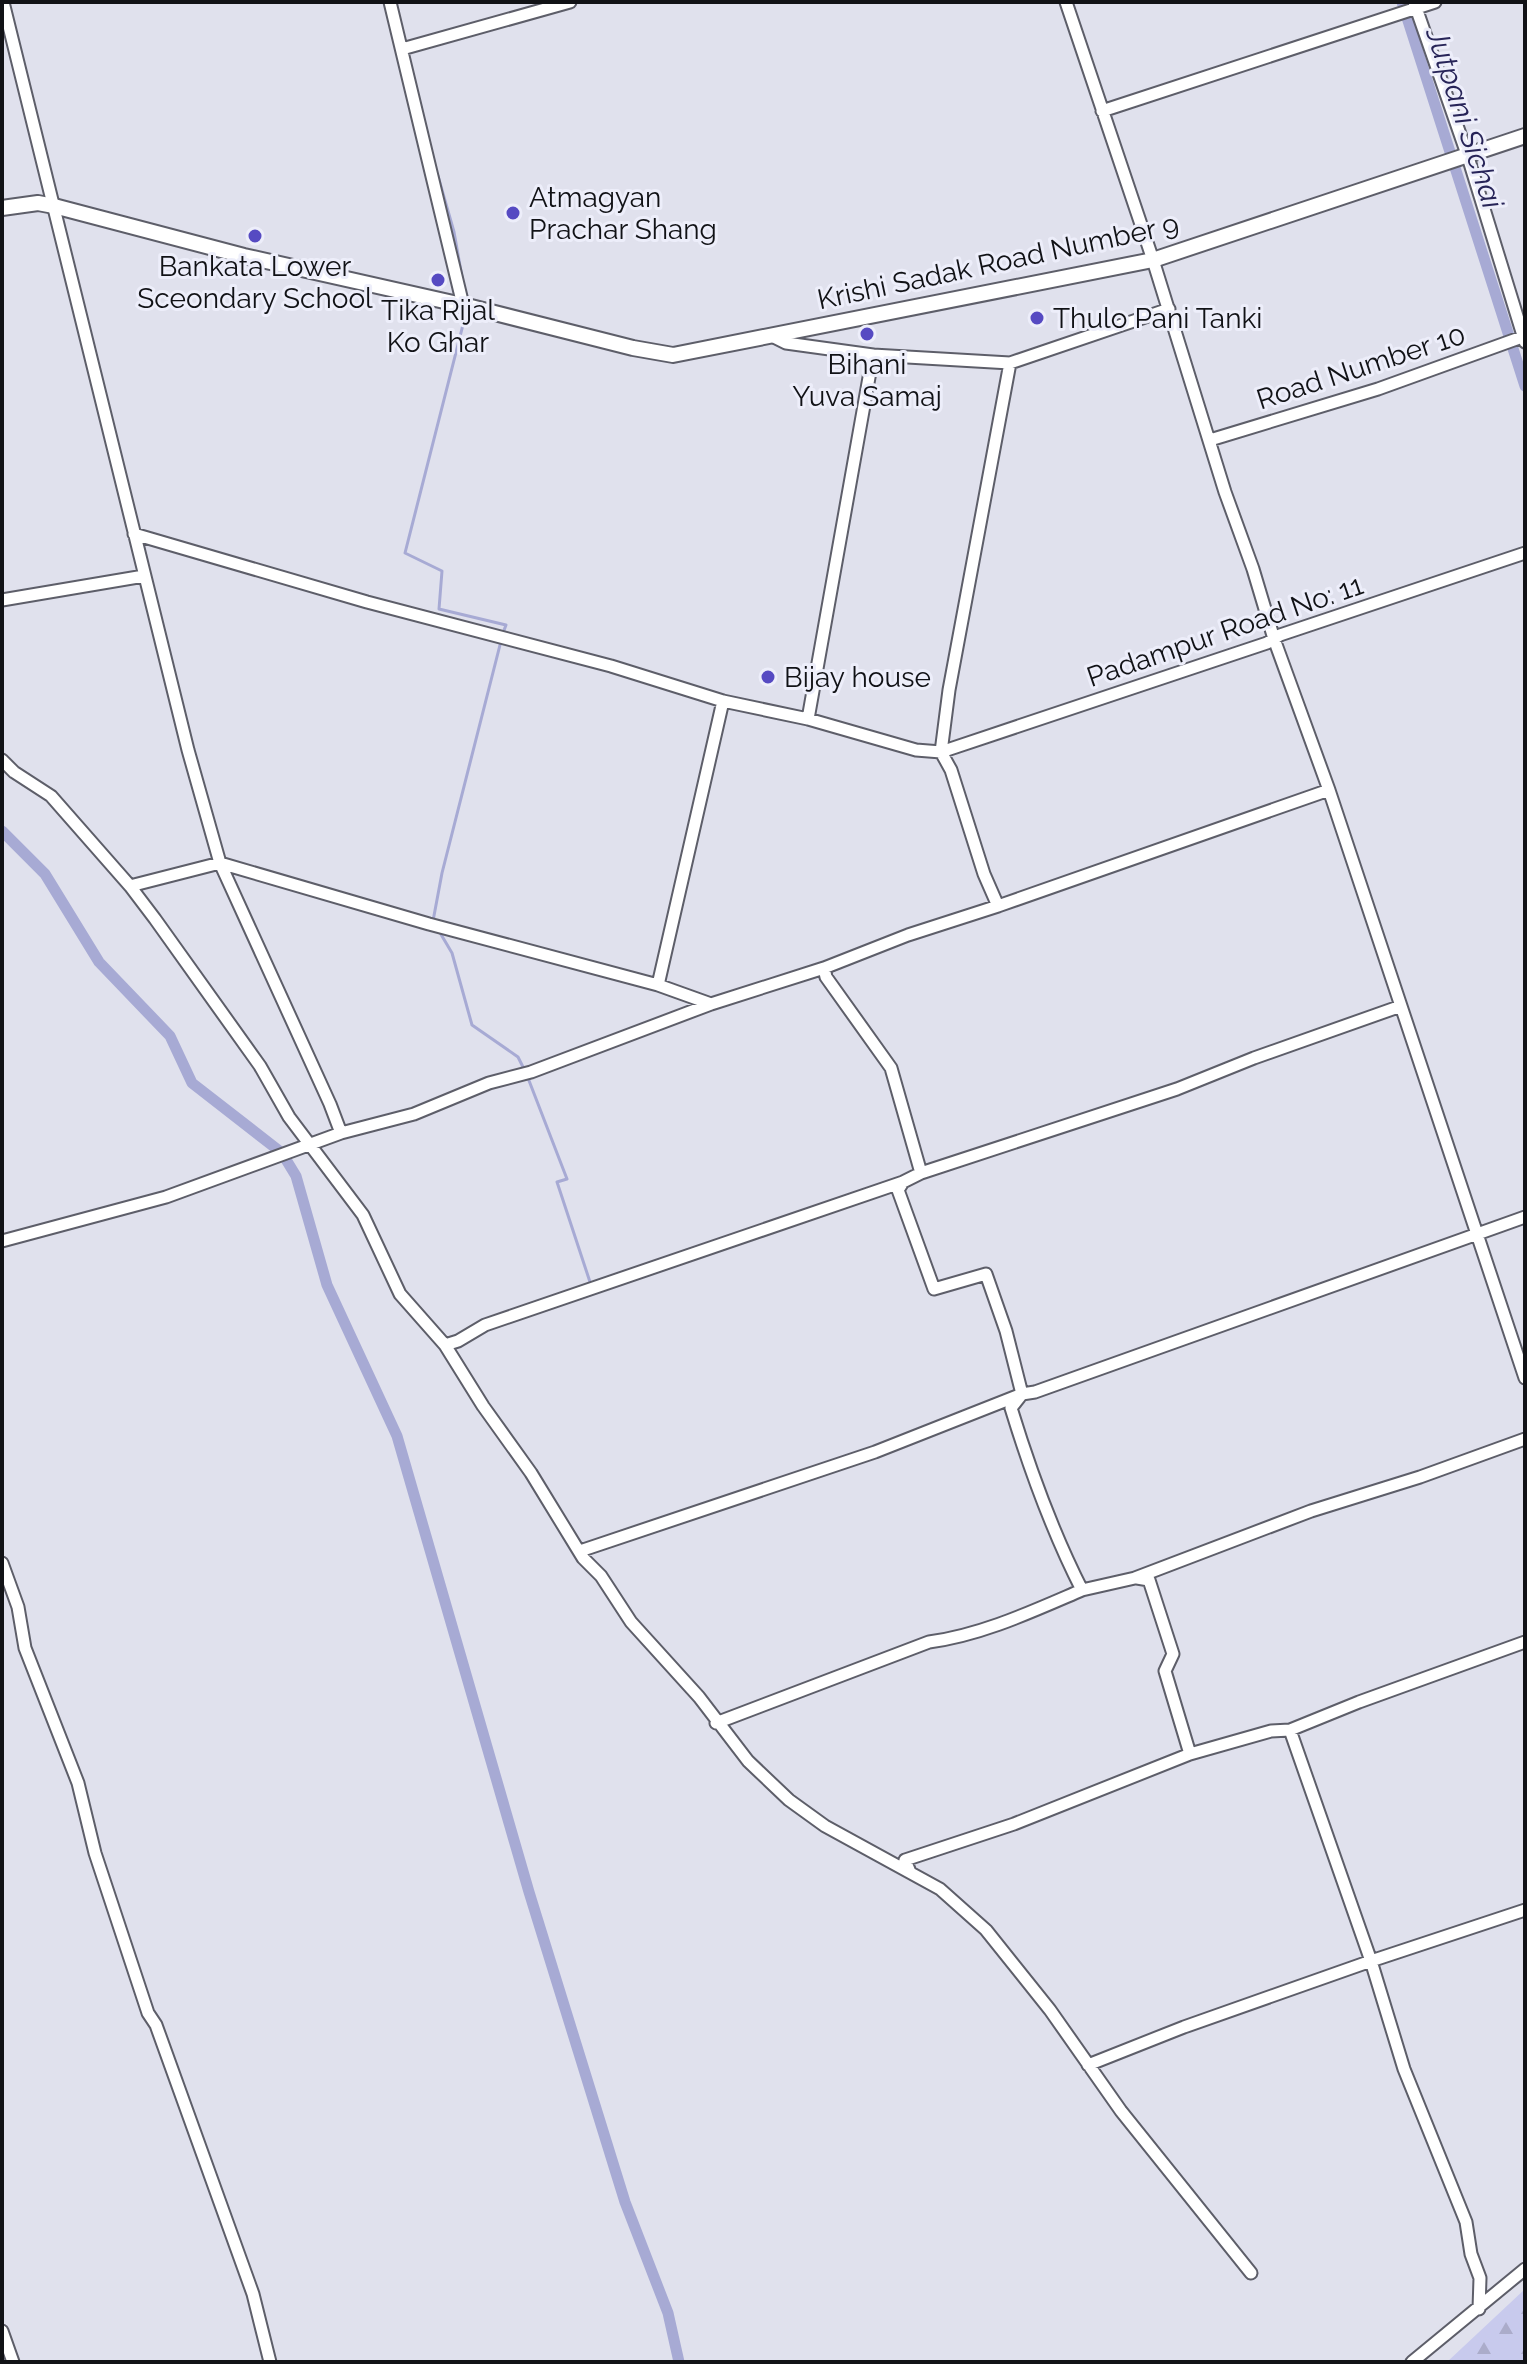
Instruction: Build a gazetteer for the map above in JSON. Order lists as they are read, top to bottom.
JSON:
{
  "streets": {
    "street": ["Krishi Sadak Road Number 9", "Road Number 10", "Padampur Road No: 11"]
  },
  "water": ["Jutpani Sichai"],
  "places": [
    "Atmagyan Prachar Shang",
    "Bankata Lower Sceondary School",
    "Tika Rijal Ko Ghar",
    "Thulo Pani Tanki",
    "Bihani Yuva Samaj",
    "Bijay house"
  ]
}
